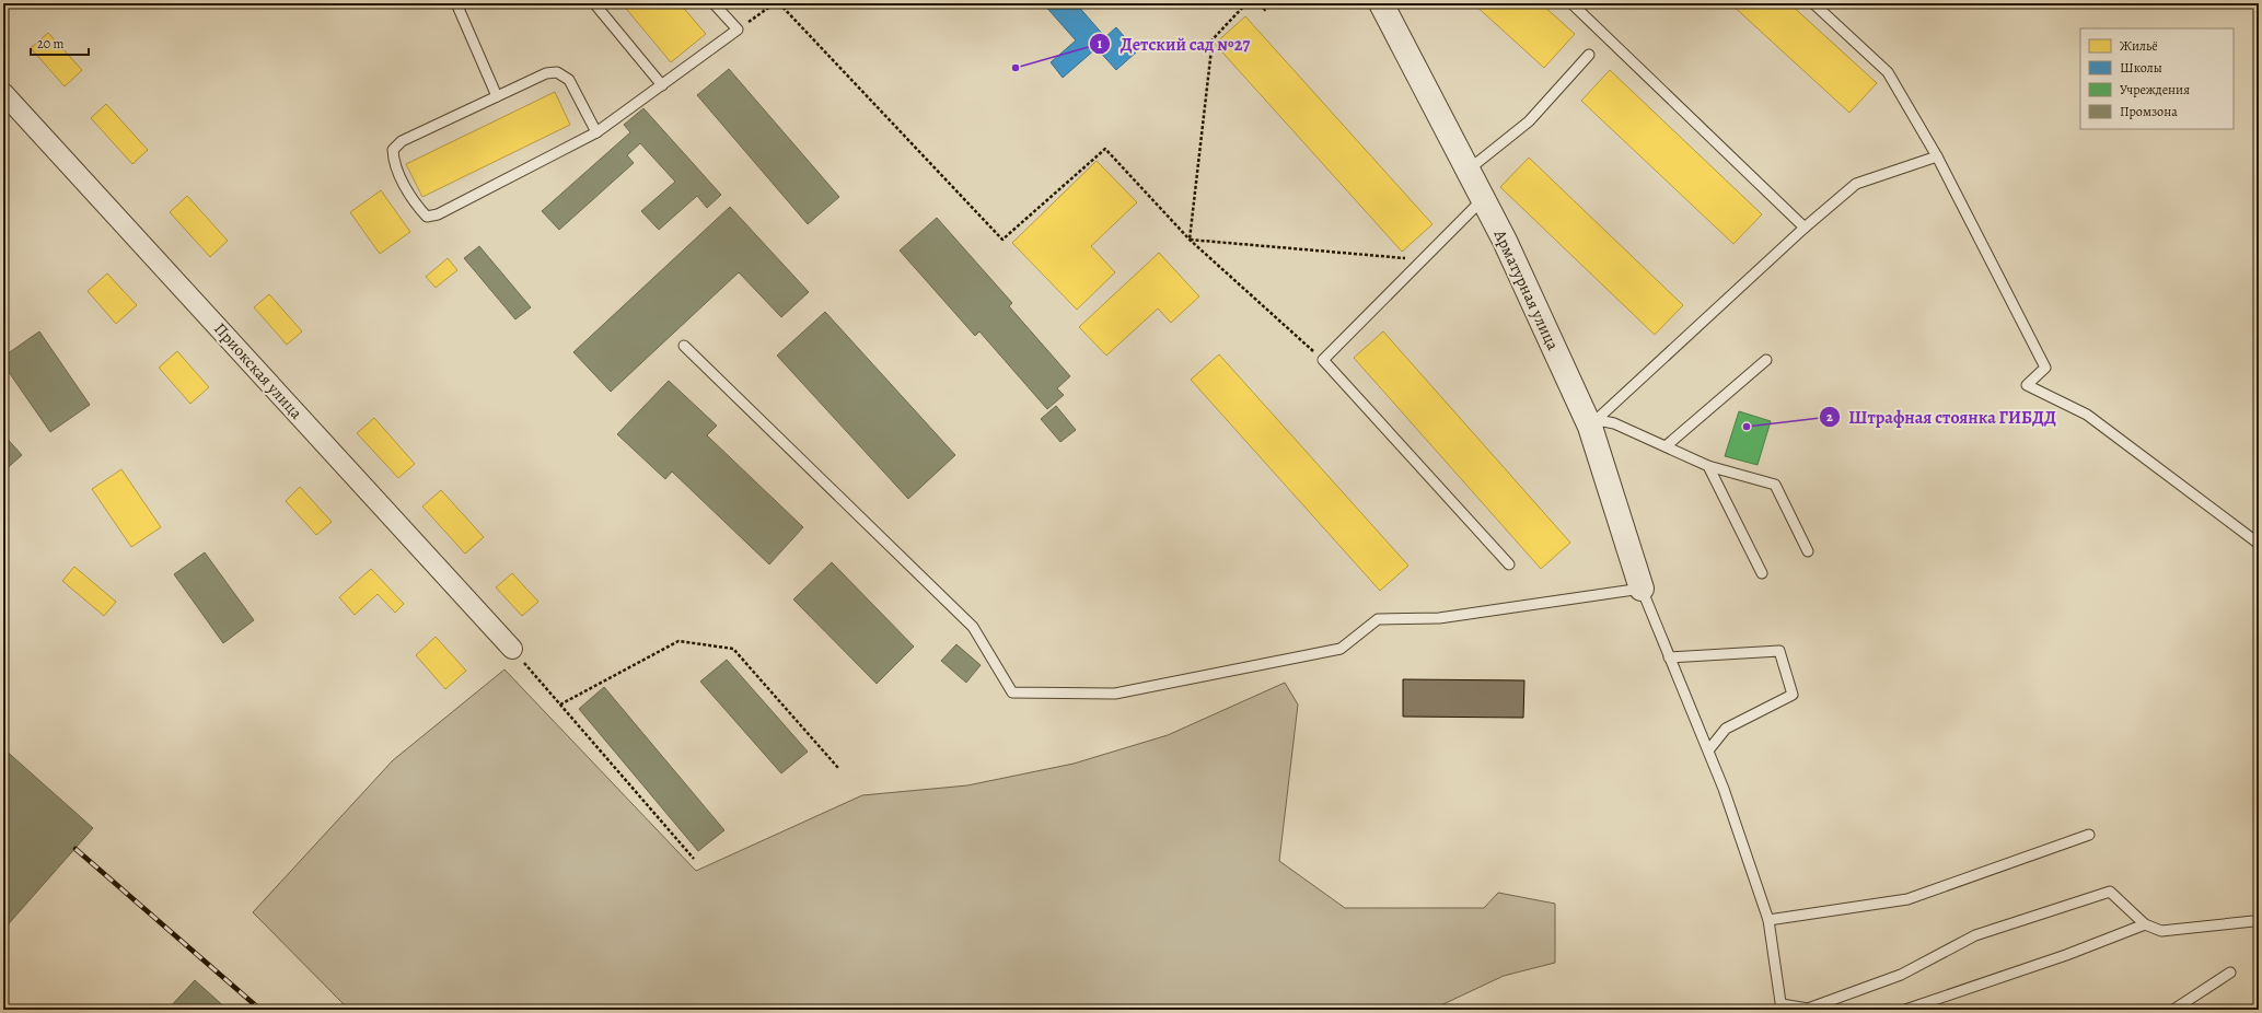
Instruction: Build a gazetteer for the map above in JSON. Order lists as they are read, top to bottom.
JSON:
{
  "streets": {
    "street": ["Арматурная улица", "Приокская улица"]
  },
  "places": ["Детский сад №27", "Штрафная стоянка ГИБДД"],
  "legend": [
    "Жильё",
    "Школы",
    "Учреждения",
    "Промзона"
  ],
  "scale_bar": "20 m"
}
